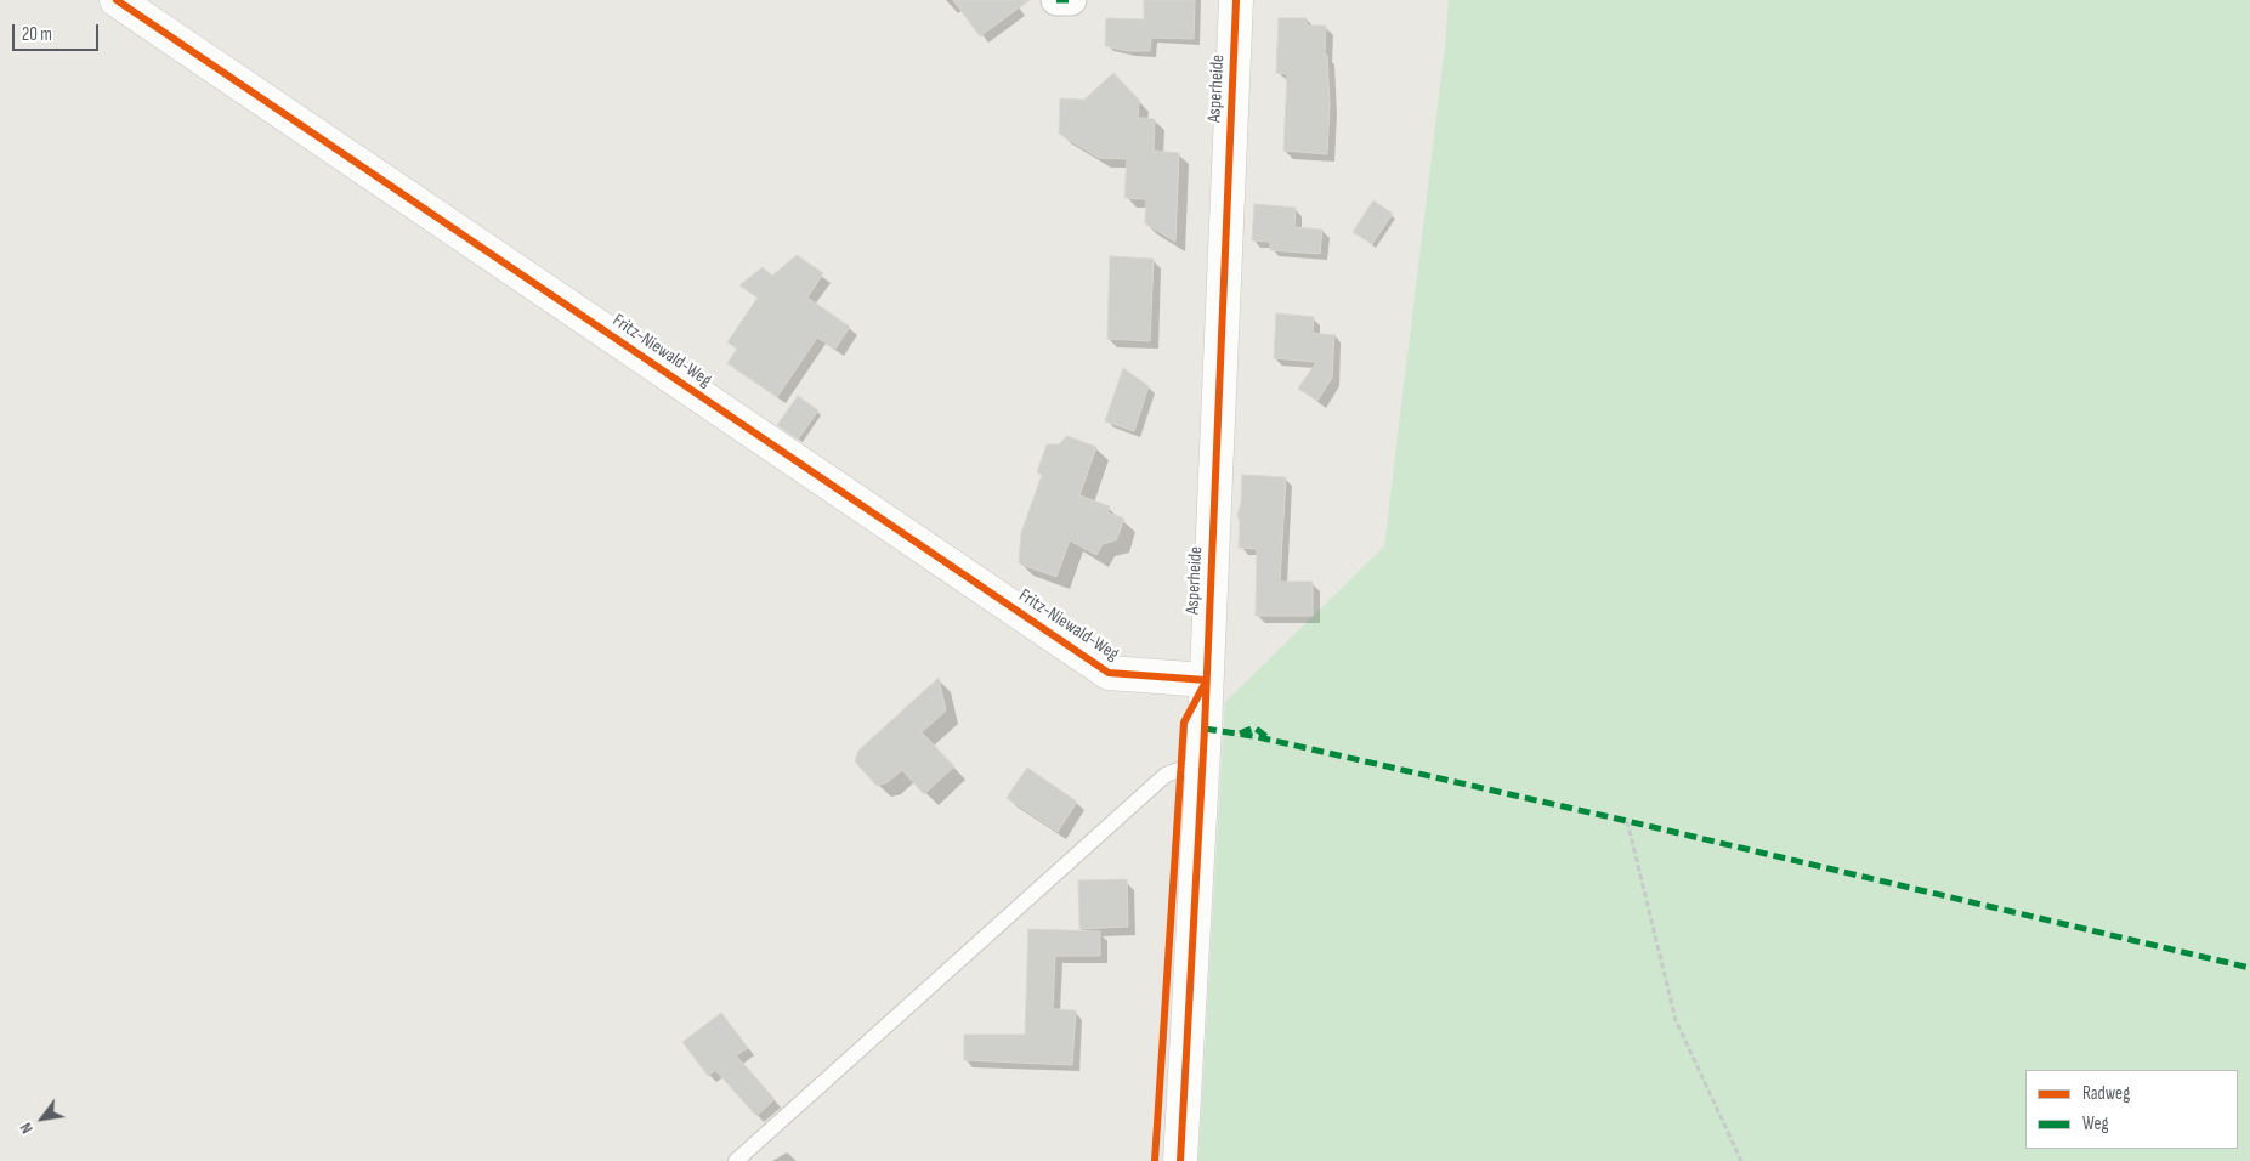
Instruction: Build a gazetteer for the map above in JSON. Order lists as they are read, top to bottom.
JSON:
{
  "streets": {
    "street": ["Asperheide", "Fritz-Niewald-Weg"]
  },
  "crossings": [
    ["Asperheide", "Fritz-Niewald-Weg"]
  ],
  "legend": ["Radweg", "Weg"],
  "scale_bar": "20 m",
  "north": "bottom left"
}
